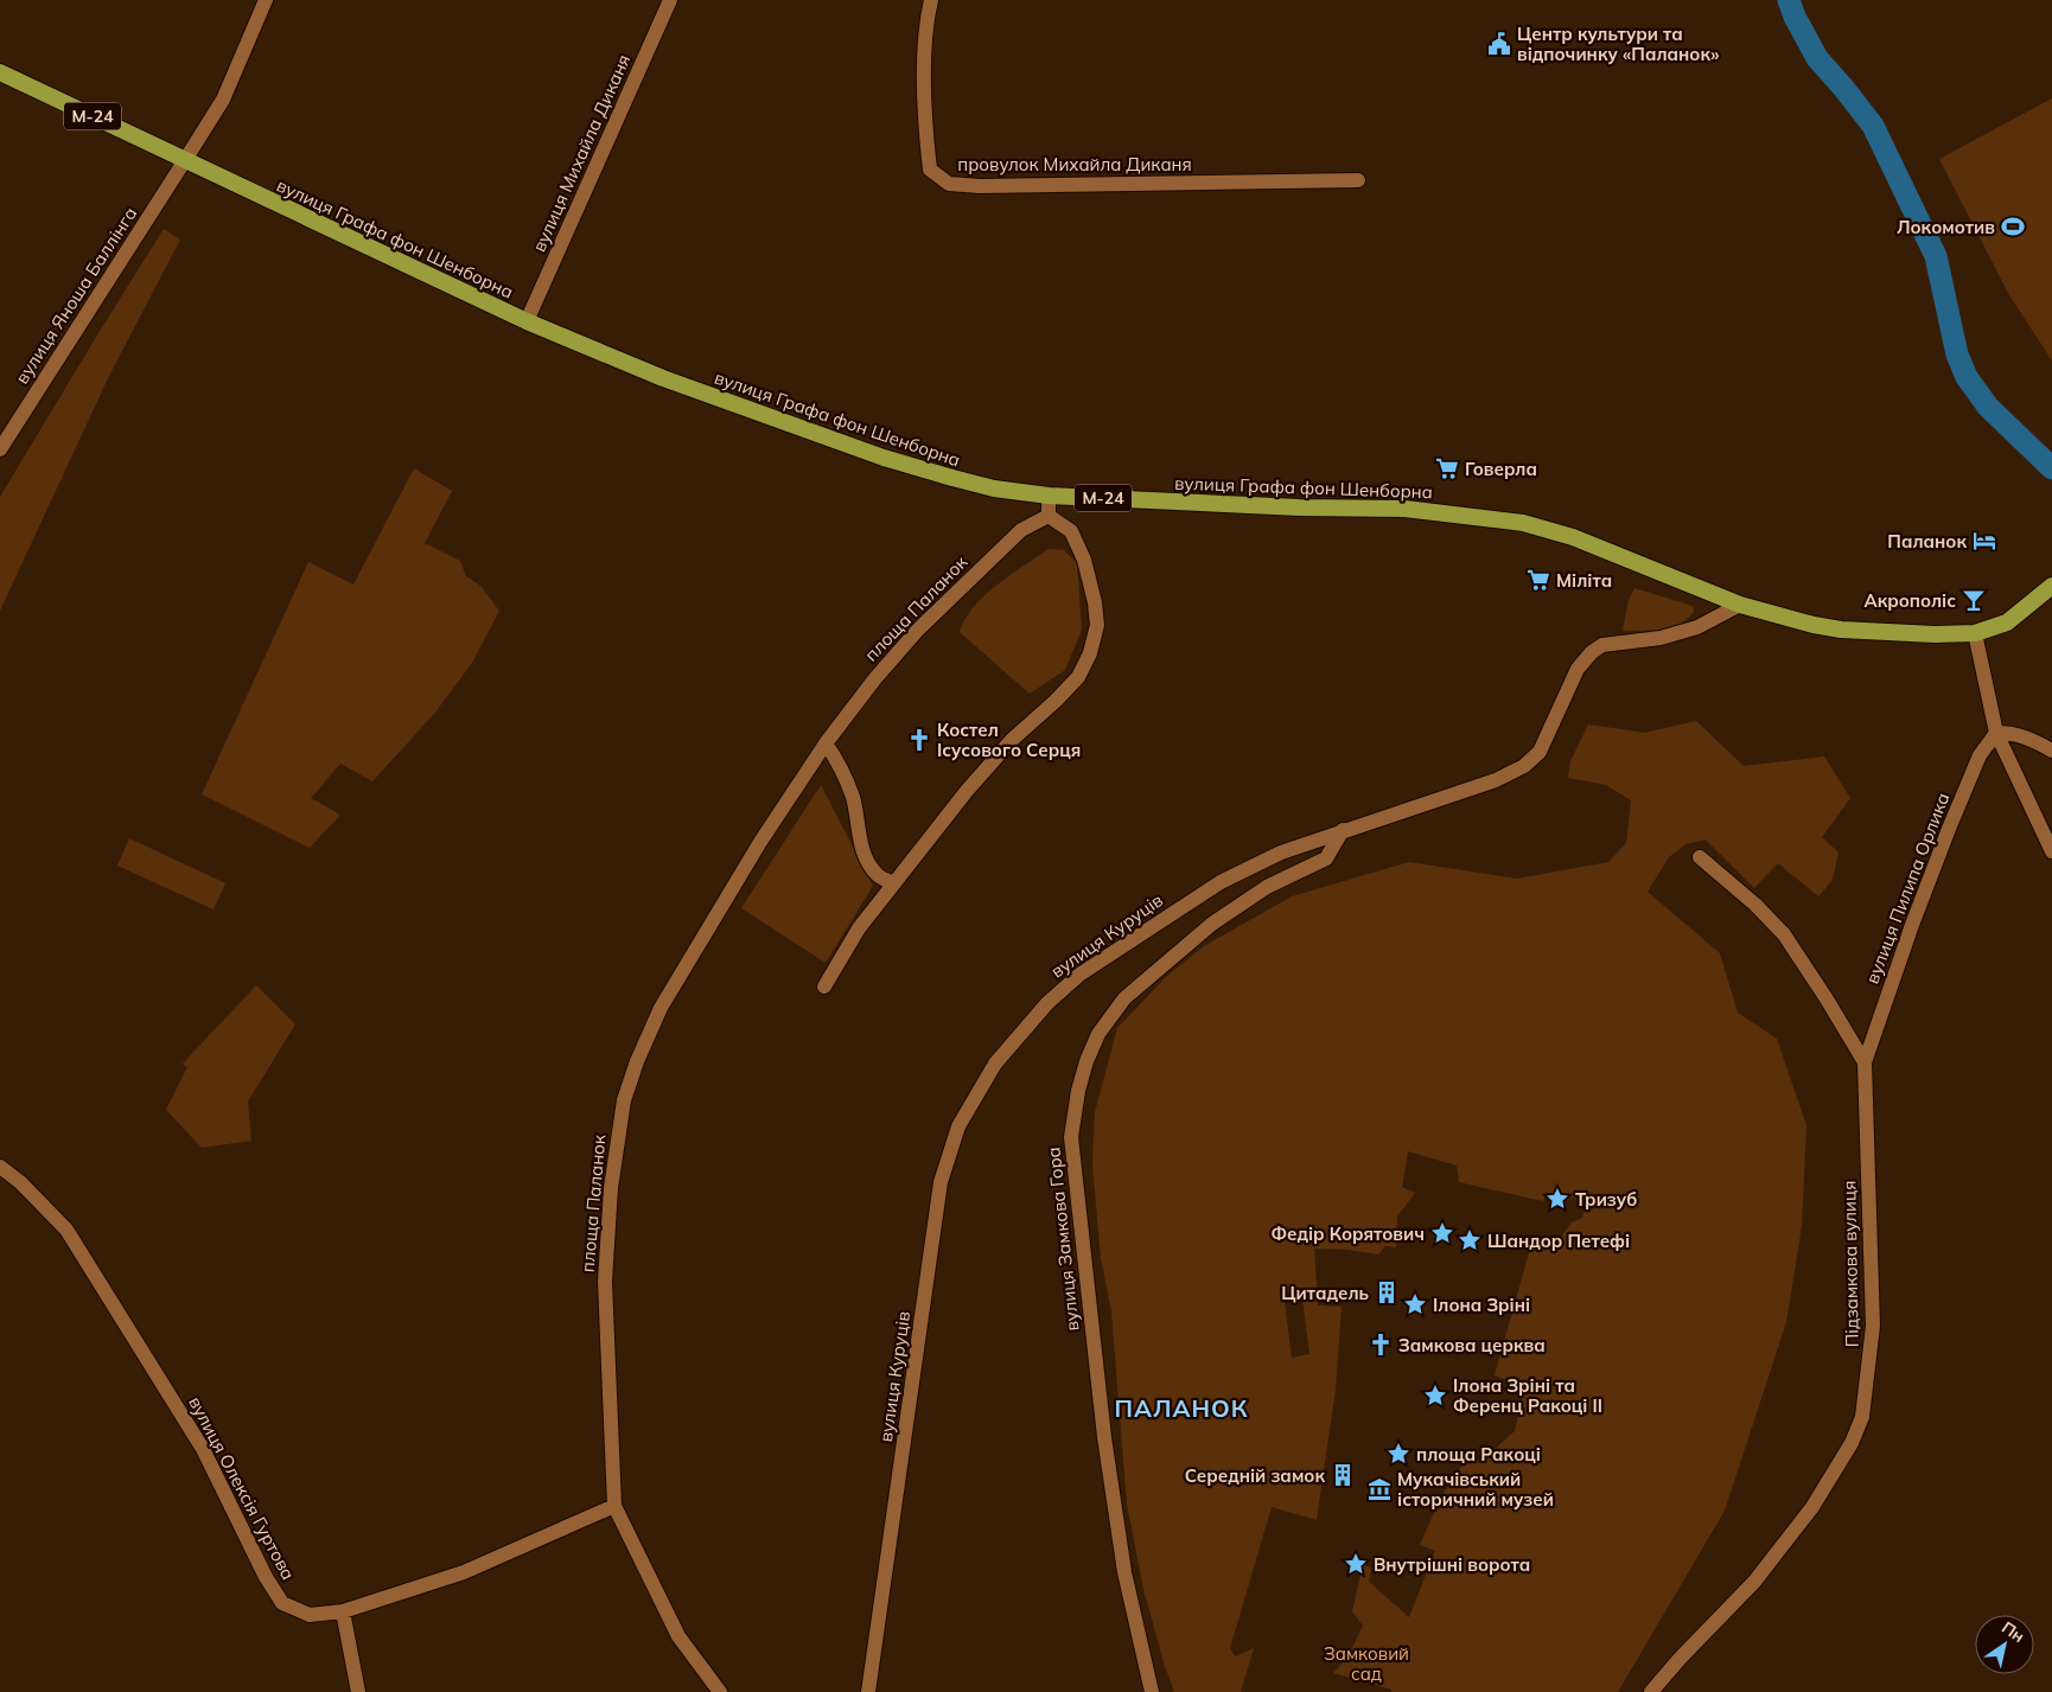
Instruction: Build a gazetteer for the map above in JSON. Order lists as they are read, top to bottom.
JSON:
{
  "streets": {
    "highway": ["М-24", "вулиця Графа фон Шенборна"],
    "street": [
      "вулиця Михайла Диканя",
      "провулок Михайла Диканя",
      "вулиця Яноша Баллінга",
      "площа Паланок",
      "вулиця Пилипа Орлика",
      "вулиця Куруців",
      "вулиця Замкова Гора",
      "Підзамкова вулиця",
      "вулиця Олексія Гуртова"
    ]
  },
  "crossings": [
    ["вулиця Михайла Диканя", "вулиця Графа фон Шенборна"],
    ["вулиця Графа фон Шенборна", "вулиця Яноша Баллінга"],
    ["вулиця Графа фон Шенборна", "вулиця Куруців"],
    ["площа Паланок", "вулиця Олексія Гуртова"],
    ["вулиця Пилипа Орлика", "Підзамкова вулиця"],
    ["вулиця Куруців", "вулиця Замкова Гора"]
  ],
  "districts": ["ПАЛАНОК"],
  "parks": ["Замковий сад"],
  "places": {
    "public building": ["Центр культури та відпочинку «Паланок»"],
    "sports": ["Локомотив"],
    "supermarket": ["Говерла", "Міліта"],
    "hotel": ["Паланок"],
    "bar": ["Акрополіс"],
    "church": ["Костел Ісусового Серця", "Замкова церква"],
    "place": [
      "Тризуб",
      "Федір Корятович",
      "Шандор Петефі",
      "Ілона Зріні",
      "Ілона Зріні та Ференц Ракоці II",
      "площа Ракоці",
      "Внутрішні ворота"
    ],
    "building": ["Цитадель", "Середній замок"],
    "museum": ["Мукачівський історичний музей"]
  },
  "north": "top right"
}
